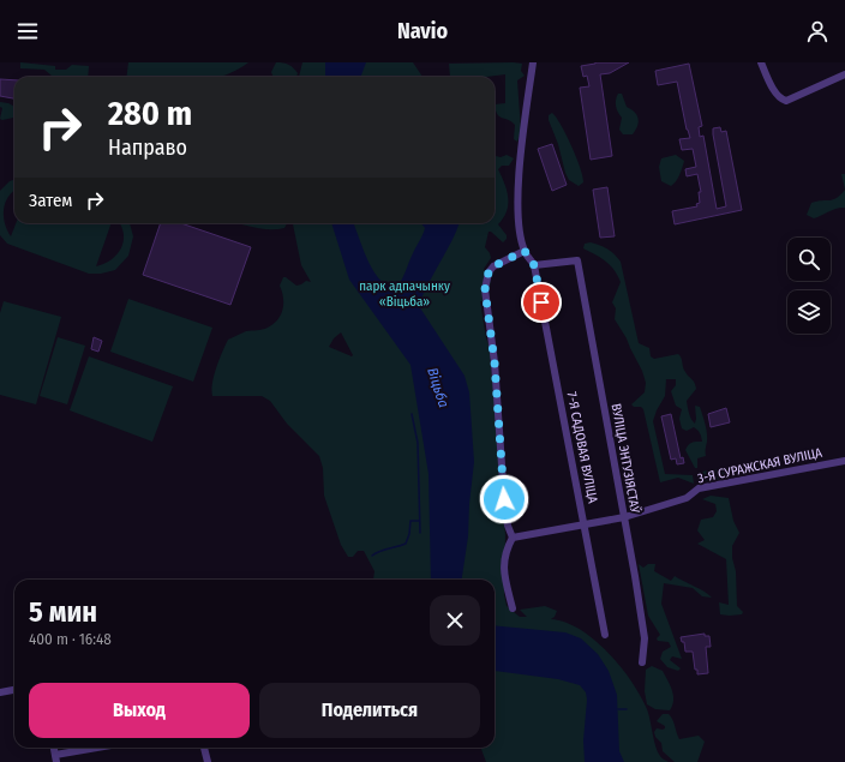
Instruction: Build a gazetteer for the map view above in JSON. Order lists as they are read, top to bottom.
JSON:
{
  "streets": {
    "street": ["7-Я САДОВАЯ ВУЛІЦА", "ВУЛІЦА ЭНТУЗІЯСТАЎ", "3-Я СУРАЖСКАЯ ВУЛІЦА"]
  },
  "crossings": [
    ["7-Я САДОВАЯ ВУЛІЦА", "ВУЛІЦА ЭНТУЗІЯСТАЎ"],
    ["7-Я САДОВАЯ ВУЛІЦА", "3-Я СУРАЖСКАЯ ВУЛІЦА"],
    ["ВУЛІЦА ЭНТУЗІЯСТАЎ", "3-Я СУРАЖСКАЯ ВУЛІЦА"]
  ],
  "water": ["Віцьба"],
  "parks": ["парк адпачынку «Віцьба»"],
  "page": {
    "header": "Navio",
    "turn": ["280 m", "Направо"],
    "then": "Затем",
    "heading": ["5 мин", "400 m · 16:48"],
    "buttons": ["Выход", "Поделиться"]
  }
}
